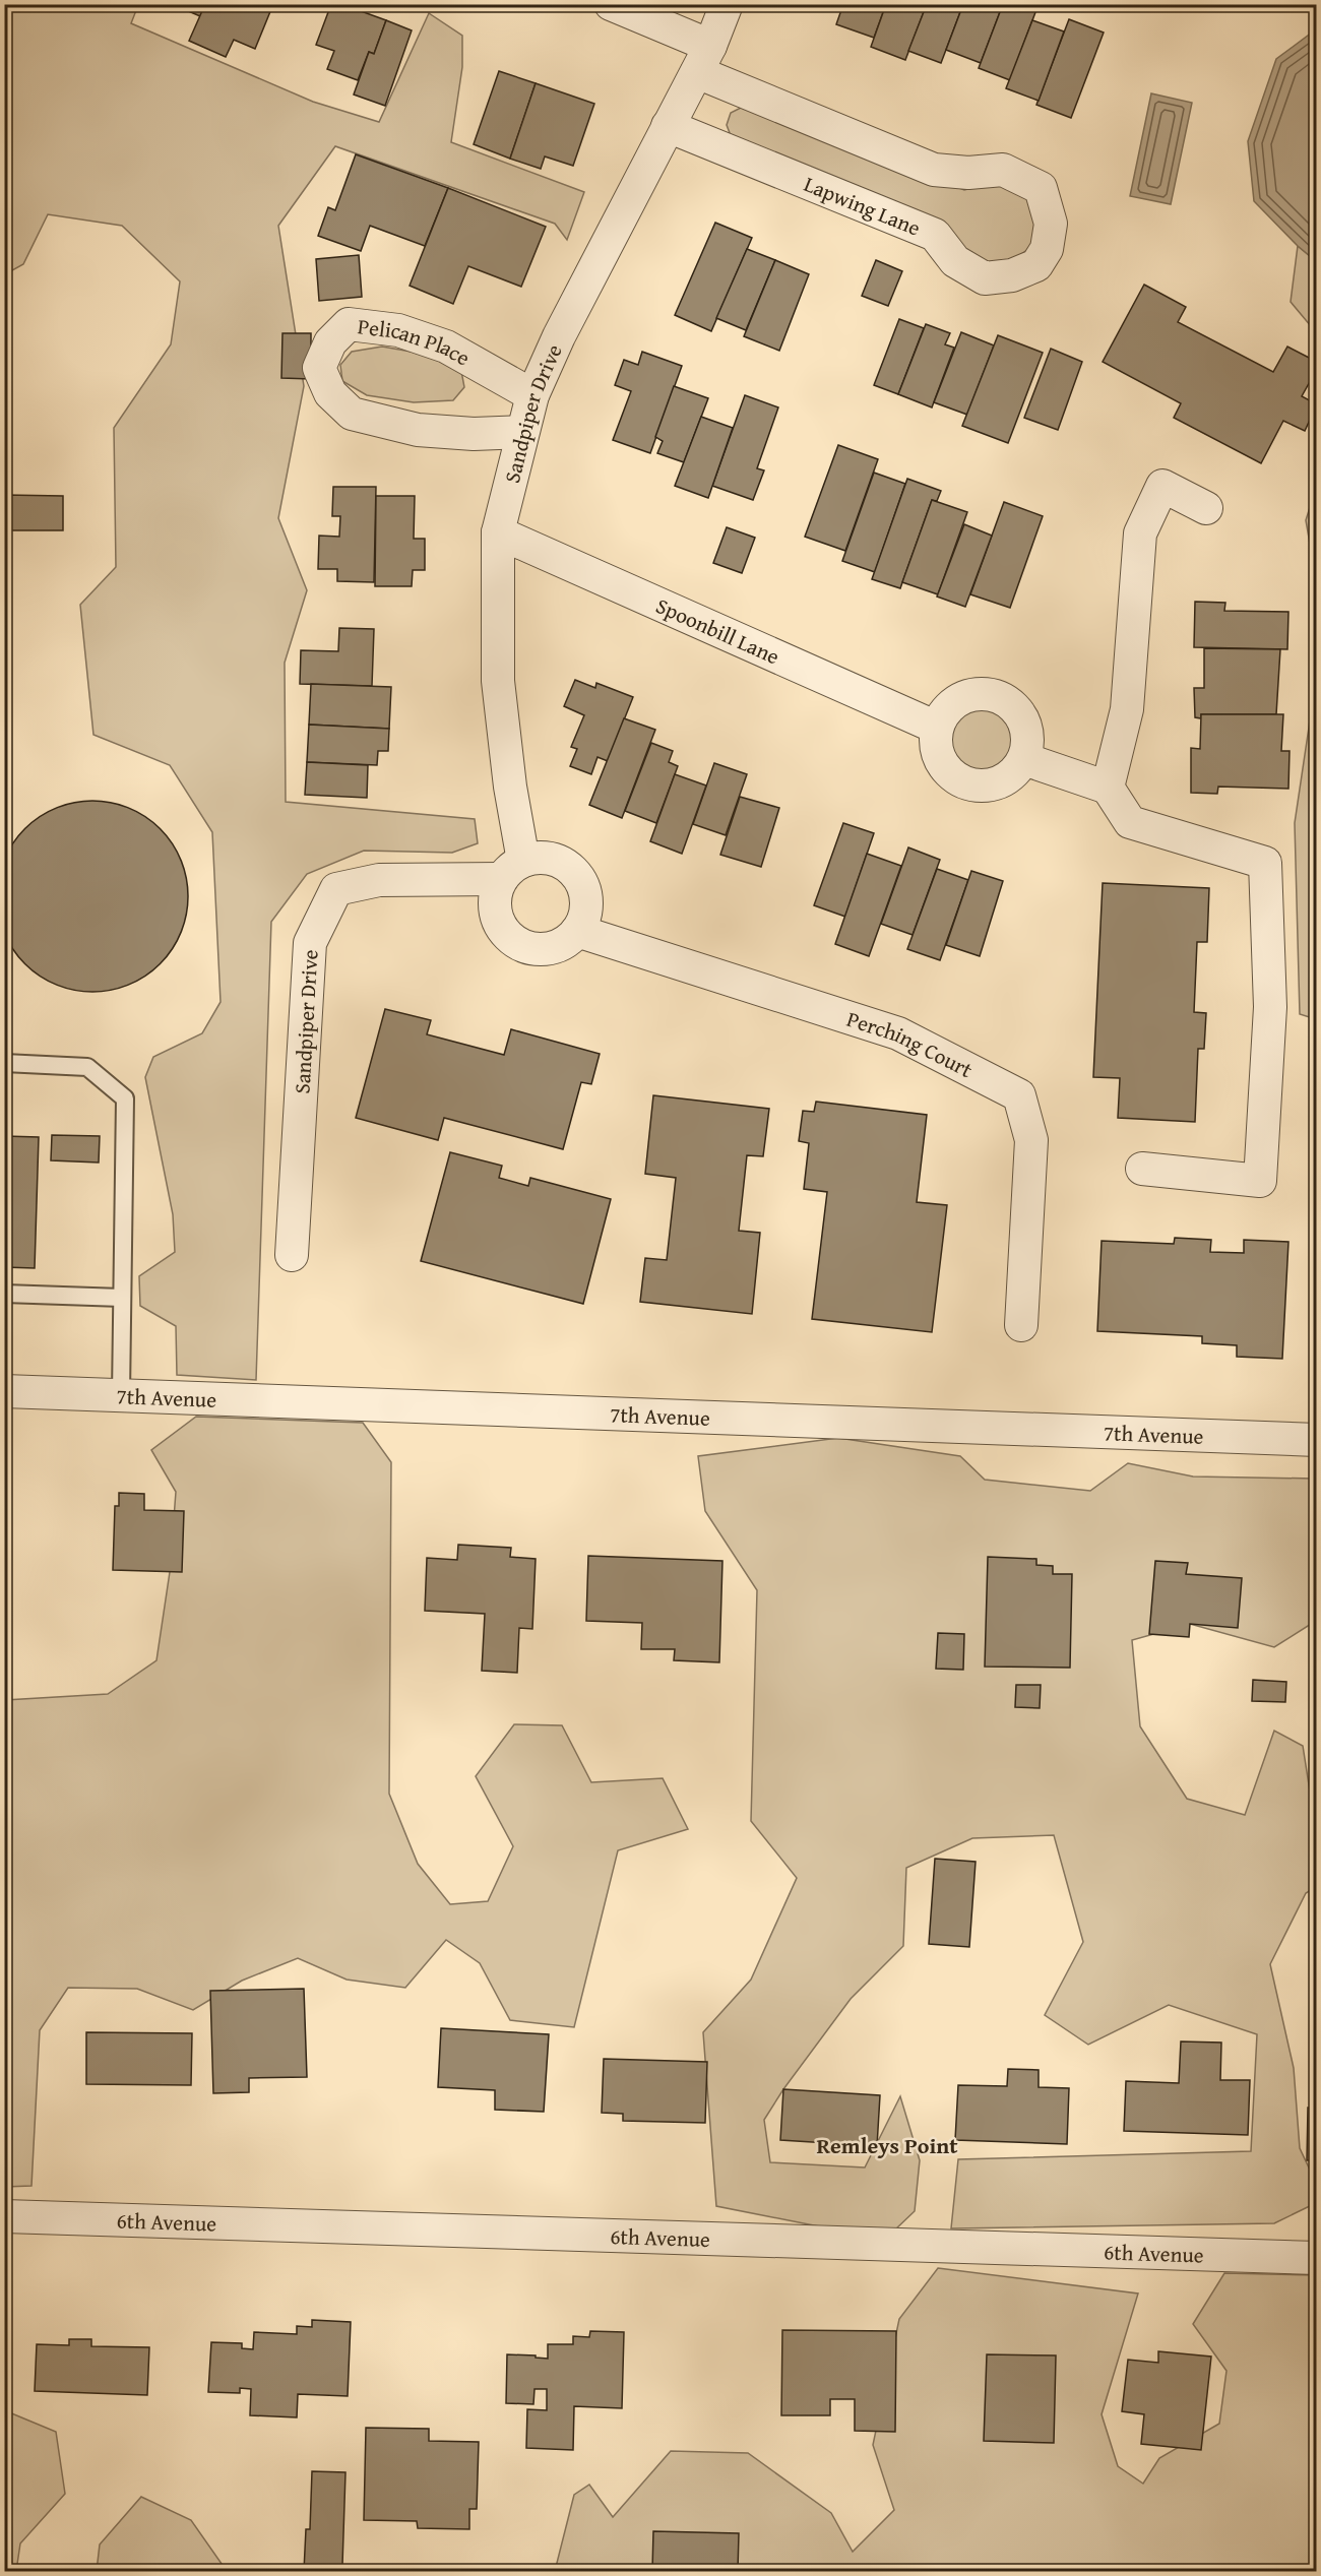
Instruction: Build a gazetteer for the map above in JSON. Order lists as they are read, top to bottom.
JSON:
{
  "streets": {
    "street": [
      "Lapwing Lane",
      "Pelican Place",
      "Sandpiper Drive",
      "Spoonbill Lane",
      "Perching Court",
      "7th Avenue",
      "6th Avenue"
    ]
  },
  "crossings": [
    ["Lapwing Lane", "Sandpiper Drive"],
    ["Pelican Place", "Sandpiper Drive"],
    ["Sandpiper Drive", "Spoonbill Lane"],
    ["Sandpiper Drive", "Perching Court"]
  ],
  "districts": ["Remleys Point"]
}
